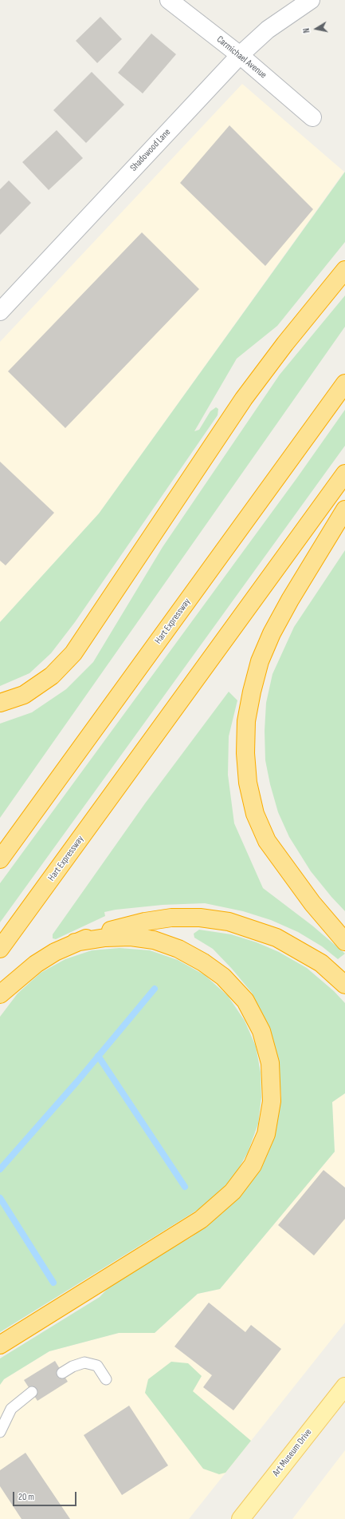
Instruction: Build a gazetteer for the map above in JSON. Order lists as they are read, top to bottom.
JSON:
{
  "streets": {
    "highway": ["Hart Expressway"],
    "main road": ["Art Museum Drive"],
    "street": ["Carmichael Avenue", "Shadowood Lane"]
  },
  "crossings": [
    ["Carmichael Avenue", "Shadowood Lane"]
  ],
  "scale_bar": "20 m",
  "north": "left"
}
